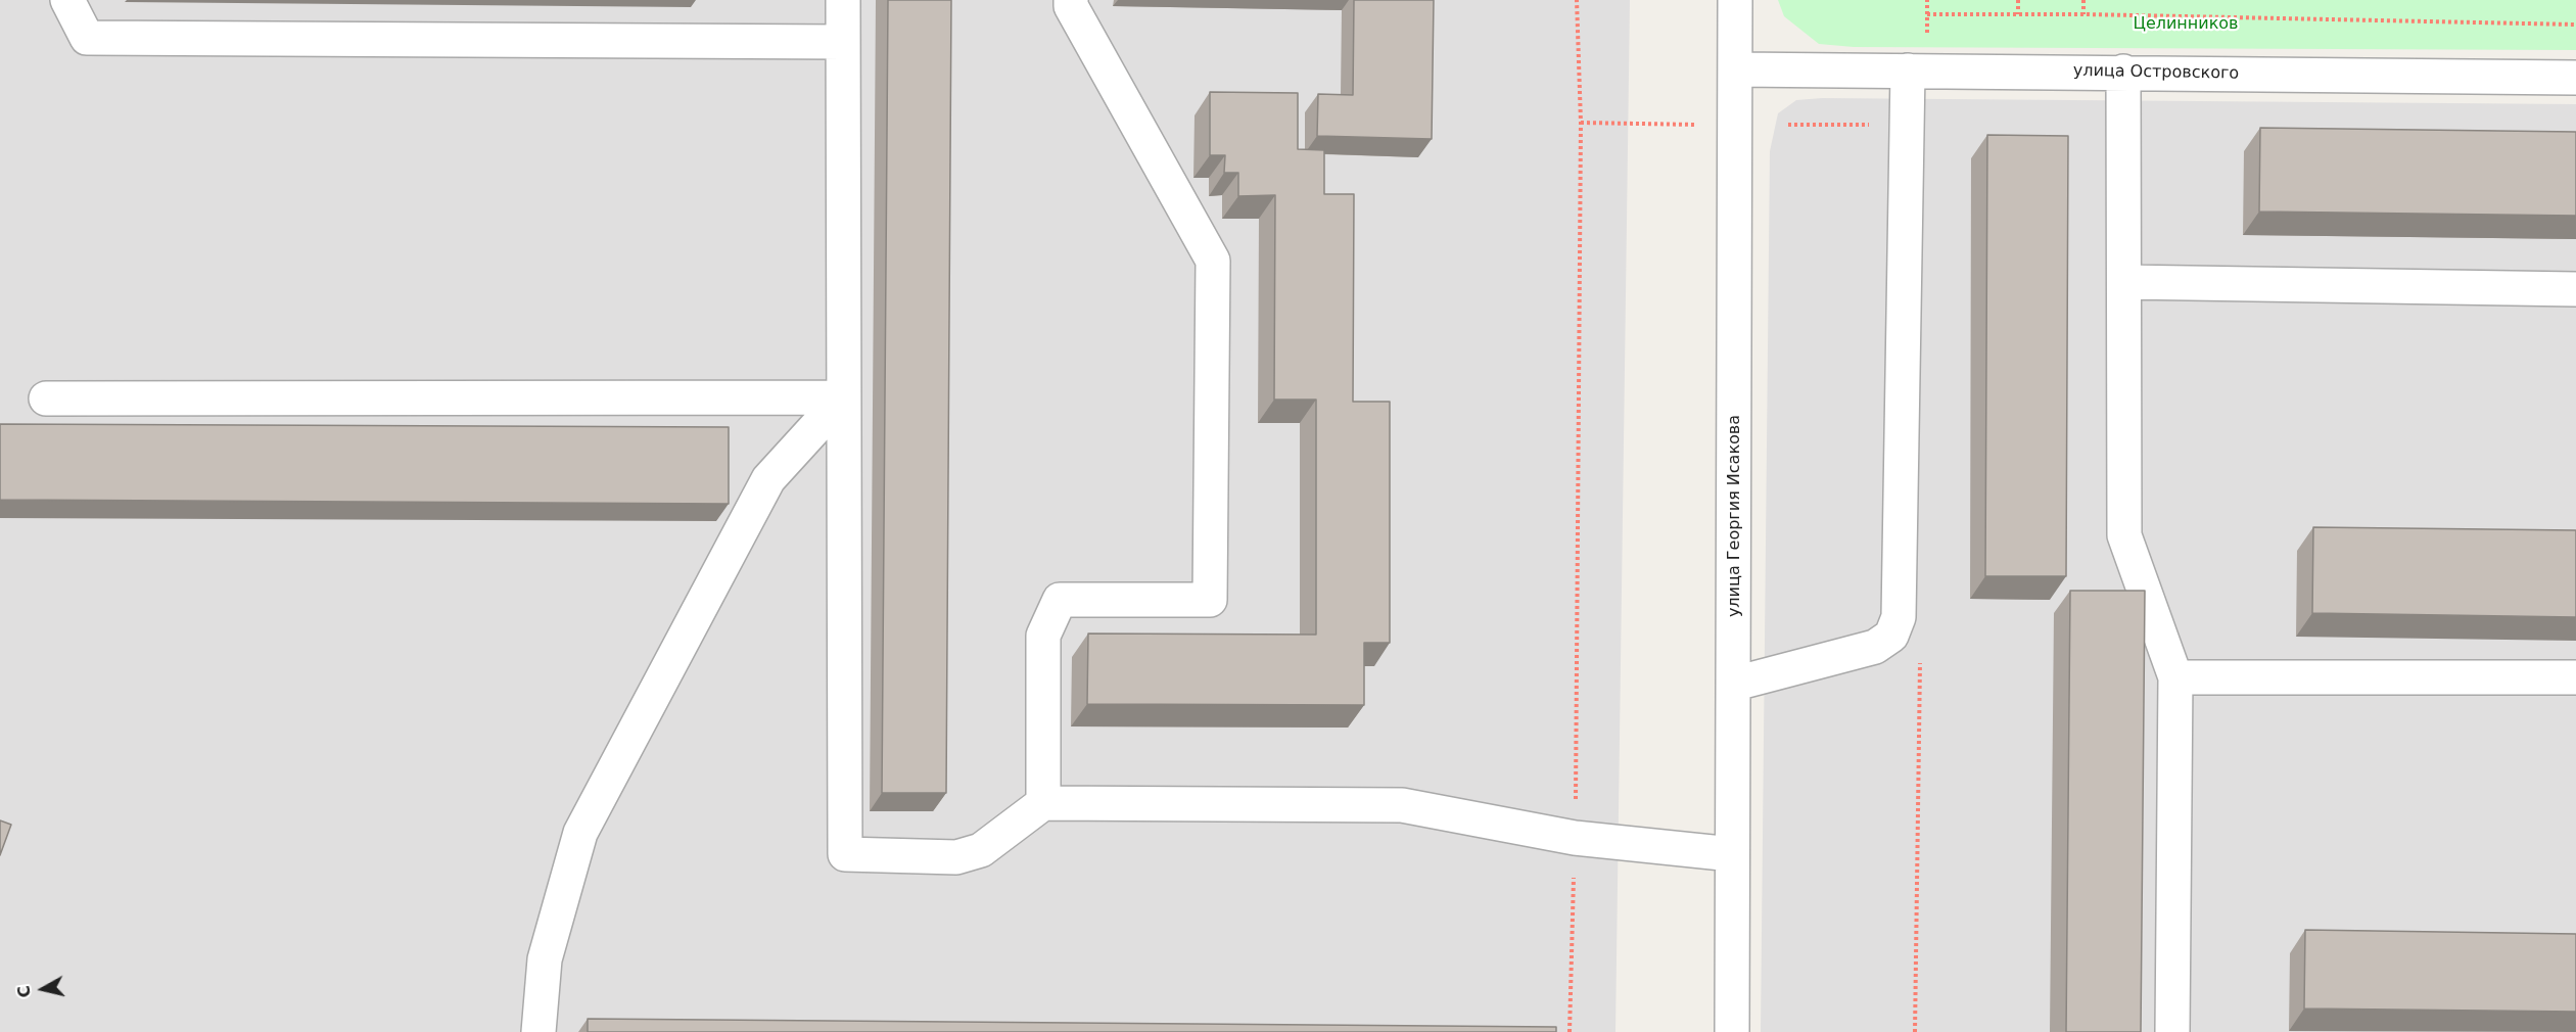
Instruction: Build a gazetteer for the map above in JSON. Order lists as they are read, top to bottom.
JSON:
{
  "streets": {
    "street": ["улица Островского", "улица Георгия Исакова"]
  },
  "crossings": [
    ["улица Островского", "улица Георгия Исакова"]
  ],
  "parks": ["Целинников"],
  "north": "left"
}
